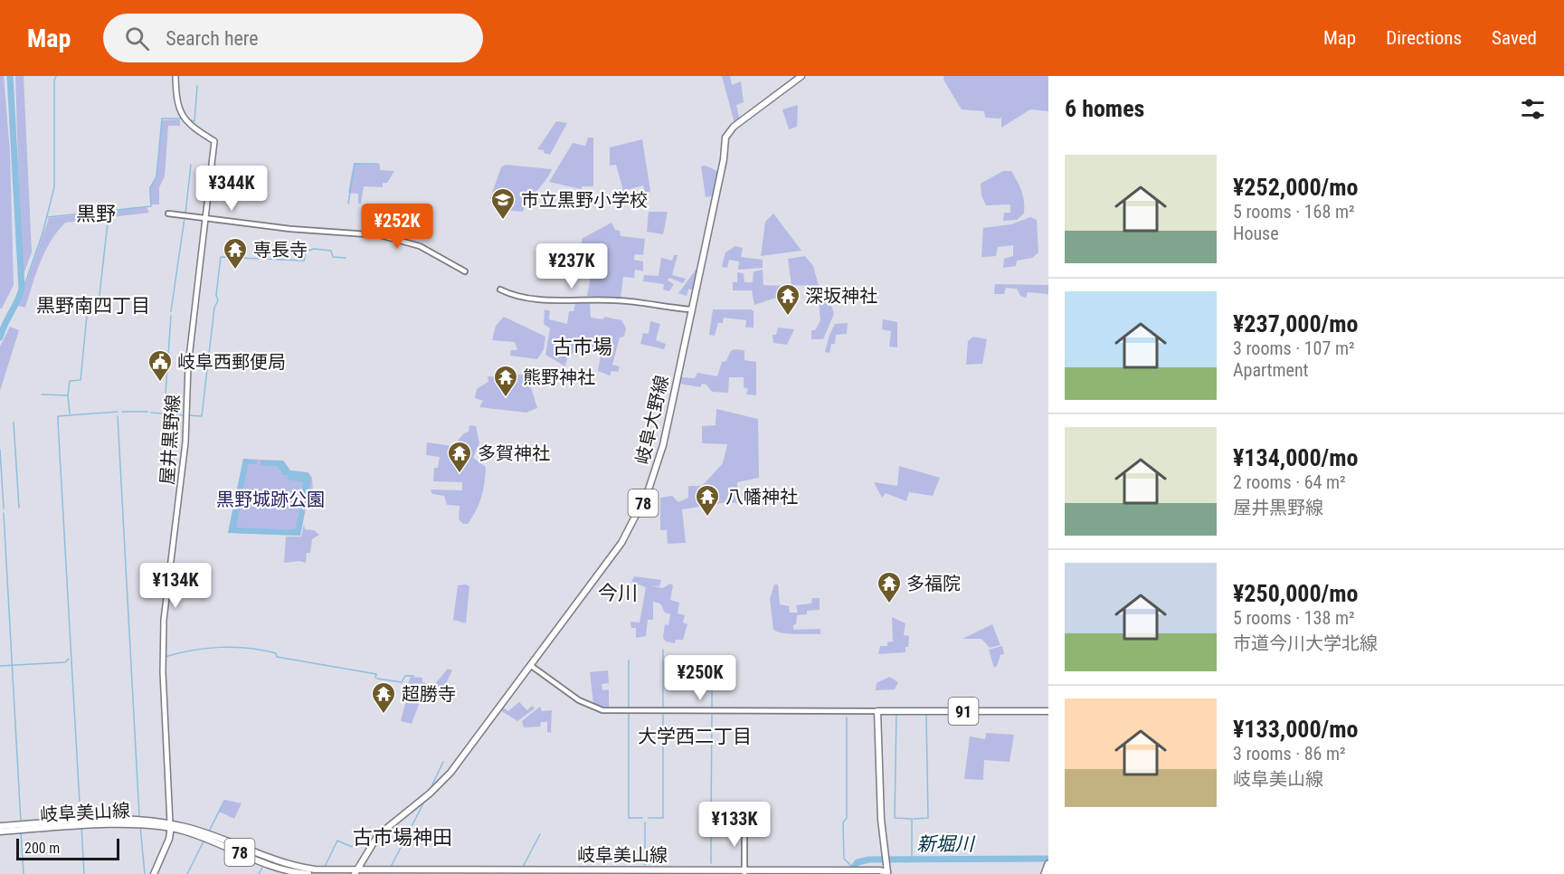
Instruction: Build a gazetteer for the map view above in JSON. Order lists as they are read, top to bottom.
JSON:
{
  "streets": {
    "main road": [
      "岐阜大野線",
      "屋井黒野線",
      "78",
      "91",
      "岐阜美山線"
    ]
  },
  "crossings": [
    ["岐阜大野線", "78"],
    ["岐阜大野線", "岐阜美山線"],
    ["屋井黒野線", "78"],
    ["屋井黒野線", "岐阜美山線"],
    ["78", "岐阜美山線"],
    ["91", "岐阜美山線"]
  ],
  "districts": [
    "黒野",
    "黒野南四丁目",
    "古市場",
    "今川",
    "大学西二丁目",
    "古市場神田"
  ],
  "water": ["新堀川"],
  "parks": ["黒野城跡公園"],
  "places": {
    "school or university": ["市立黒野小学校"],
    "temple": [
      "専長寺",
      "深坂神社",
      "熊野神社",
      "多賀神社",
      "八幡神社",
      "多福院",
      "超勝寺"
    ],
    "public building": ["岐阜西郵便局"]
  },
  "scale_bar": "200 m",
  "page": {
    "header": "Map",
    "search": "Search here",
    "nav": ["Map", "Directions", "Saved"],
    "heading": "6 homes",
    "list": [
      {
        "name": "¥252,000/mo",
        "note": "5 rooms · 168 m² · House"
      },
      {
        "name": "¥237,000/mo",
        "note": "3 rooms · 107 m² · Apartment"
      },
      {
        "name": "¥134,000/mo",
        "note": "2 rooms · 64 m² · 屋井黒野線"
      },
      {
        "name": "¥250,000/mo",
        "note": "5 rooms · 138 m² · 市道今川大学北線"
      },
      {
        "name": "¥133,000/mo",
        "note": "3 rooms · 86 m² · 岐阜美山線"
      }
    ],
    "price": [
      "¥344K",
      "¥252K",
      "¥237K",
      "¥134K",
      "¥250K",
      "¥133K"
    ],
    "scale": "200 m"
  }
}
